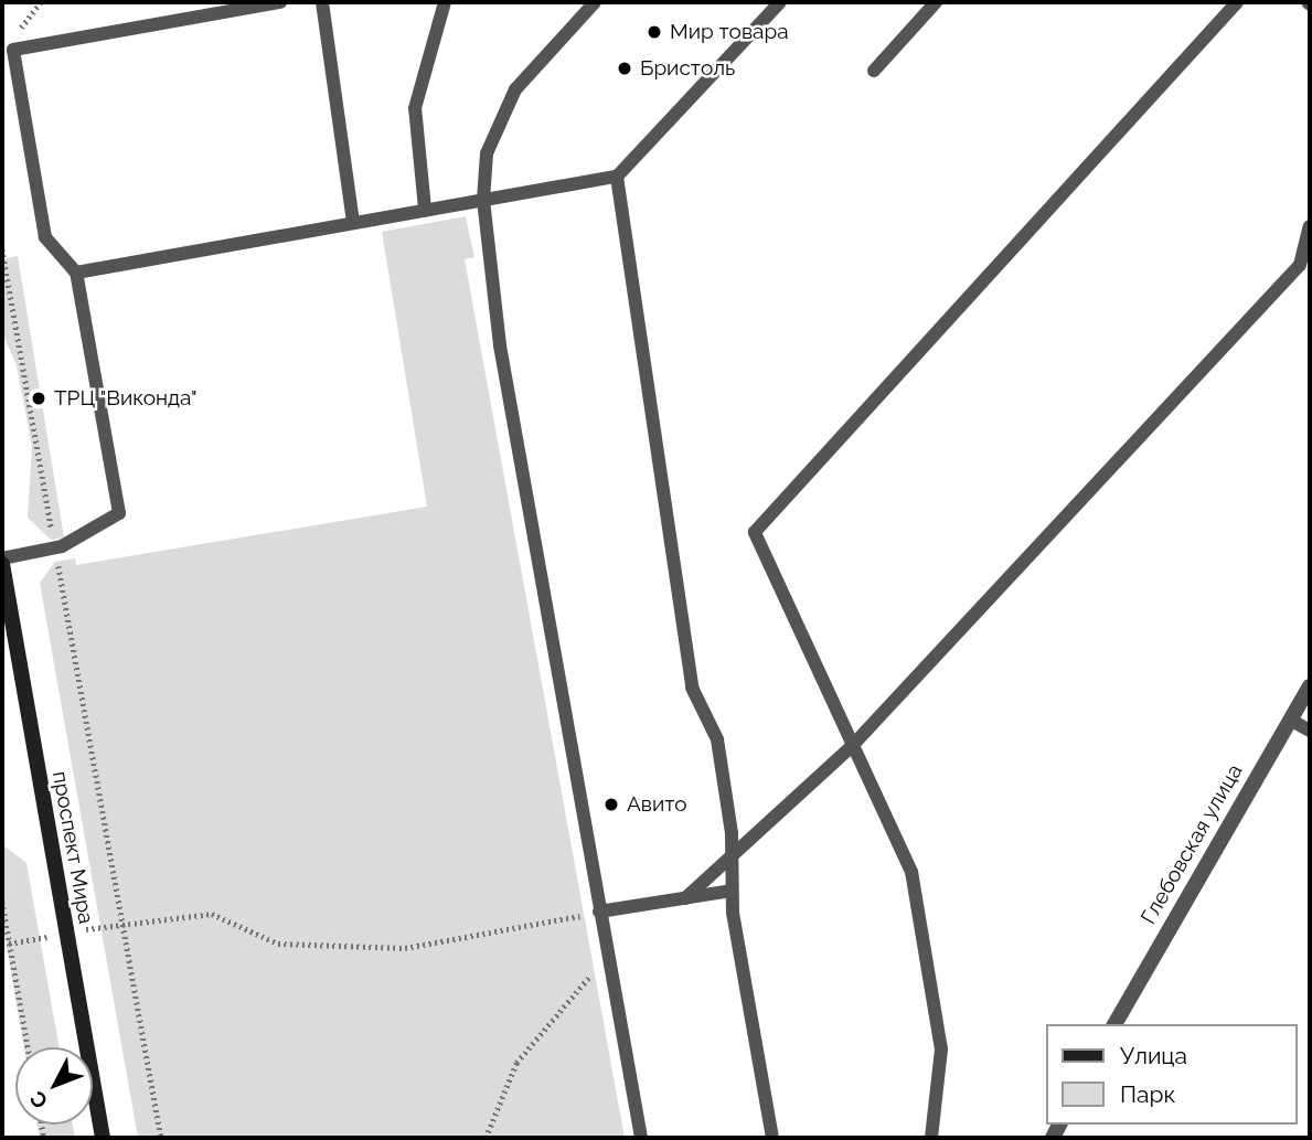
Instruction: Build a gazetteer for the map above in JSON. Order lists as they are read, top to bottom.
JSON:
{
  "streets": {
    "main road": ["проспект Мира"],
    "street": ["Глебовская улица"]
  },
  "places": [
    "Мир товара",
    "Бристоль",
    "ТРЦ \"Виконда\"",
    "Авито"
  ],
  "legend": ["Улица", "Парк"],
  "north": "bottom left"
}
